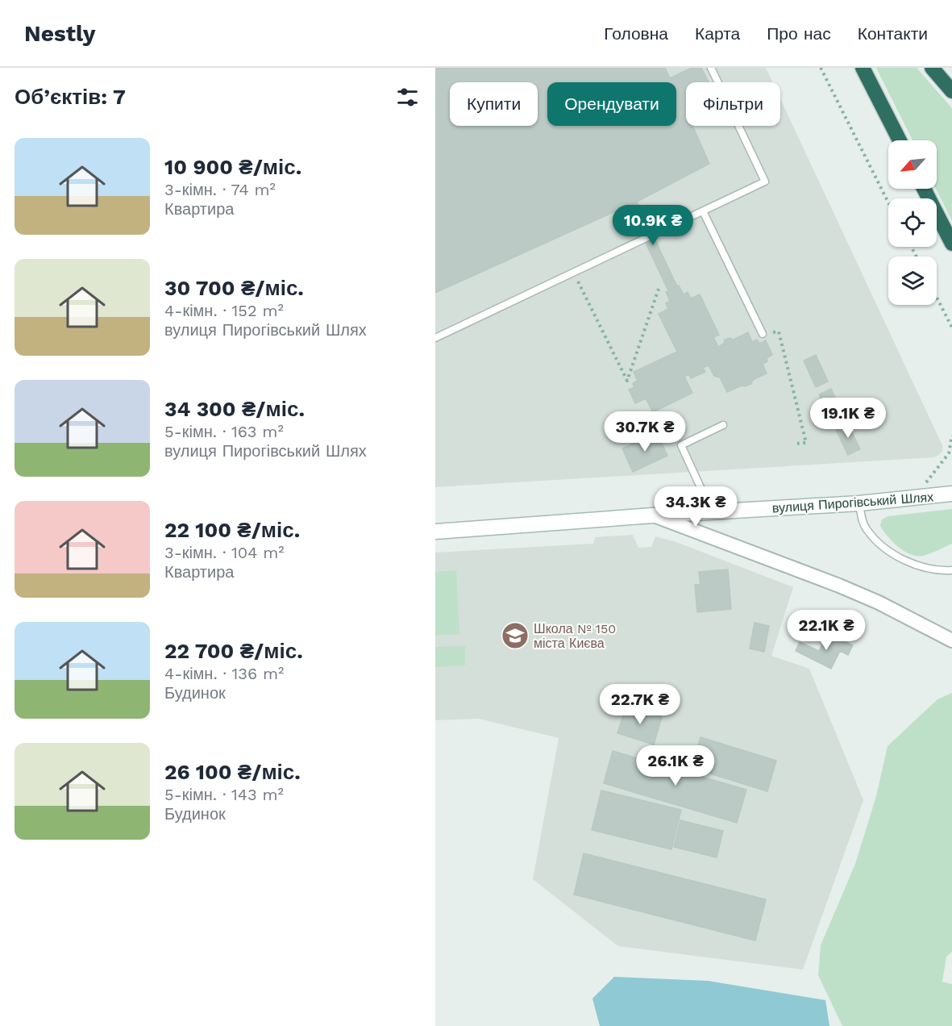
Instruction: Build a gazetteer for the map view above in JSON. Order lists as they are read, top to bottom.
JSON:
{
  "streets": {
    "street": ["вулиця Пирогівський Шлях"]
  },
  "places": {
    "school or university": ["Школа № 150 міста Києва"]
  },
  "north": "bottom left",
  "page": {
    "header": "Nestly",
    "nav": [
      "Головна",
      "Карта",
      "Про нас",
      "Контакти"
    ],
    "heading": "Об’єктів: 7",
    "chip": ["Купити", "Орендувати", "Фільтри"],
    "list": [
      {
        "name": "10 900 ₴/міс.",
        "note": "3-кімн. · 74 m² · Квартира"
      },
      {
        "name": "30 700 ₴/міс.",
        "note": "4-кімн. · 152 m² · вулиця Пирогівський Шлях"
      },
      {
        "name": "34 300 ₴/міс.",
        "note": "5-кімн. · 163 m² · вулиця Пирогівський Шлях"
      },
      {
        "name": "22 100 ₴/міс.",
        "note": "3-кімн. · 104 m² · Квартира"
      },
      {
        "name": "22 700 ₴/міс.",
        "note": "4-кімн. · 136 m² · Будинок"
      },
      {
        "name": "26 100 ₴/міс.",
        "note": "5-кімн. · 143 m² · Будинок"
      }
    ],
    "price": [
      "10.9K ₴",
      "19.1K ₴",
      "30.7K ₴",
      "34.3K ₴",
      "22.1K ₴",
      "22.7K ₴",
      "26.1K ₴"
    ]
  }
}
